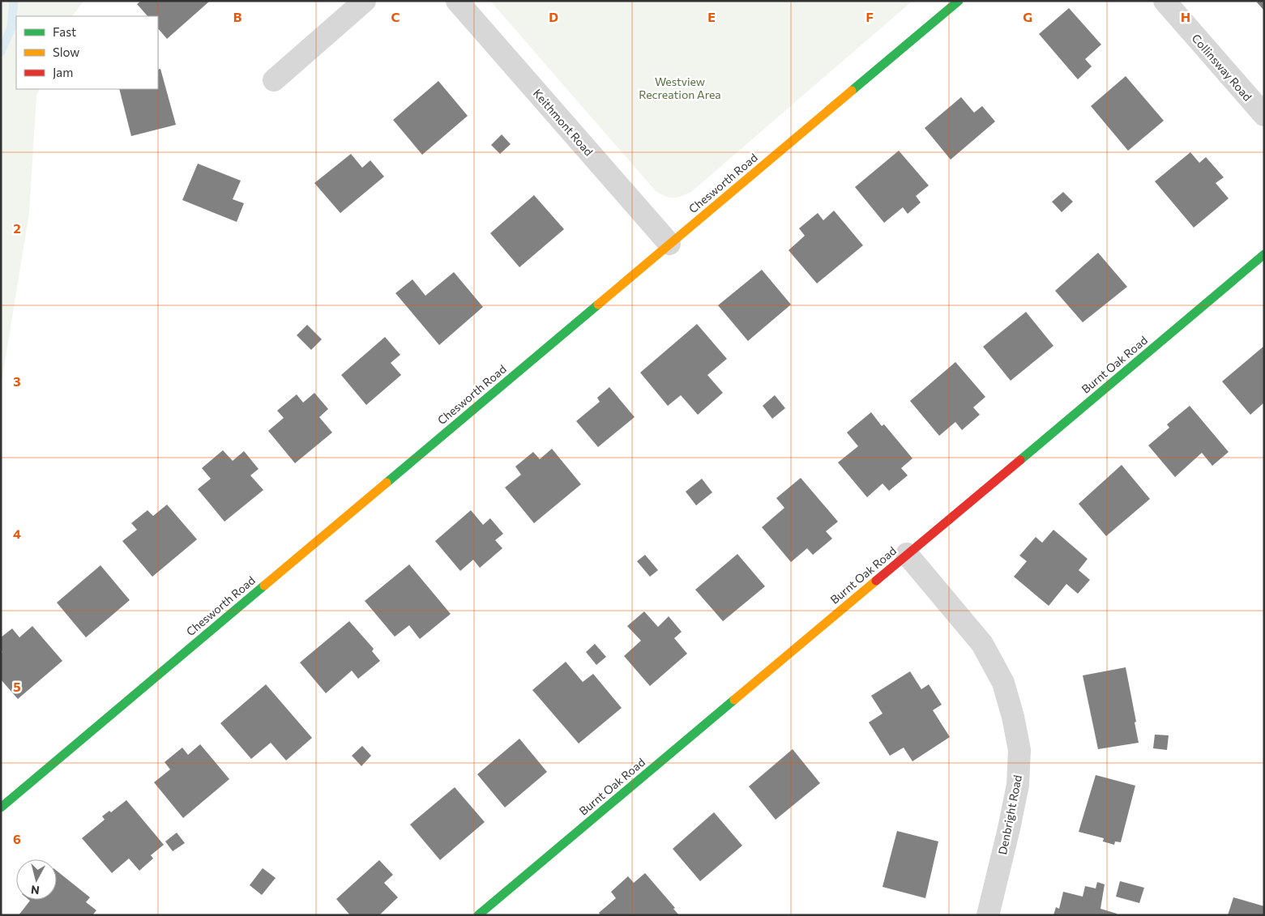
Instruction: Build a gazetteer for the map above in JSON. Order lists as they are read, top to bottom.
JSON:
{
  "streets": {
    "street": [
      "Collinsway Road",
      "Keithmont Road",
      "Chesworth Road",
      "Burnt Oak Road",
      "Denbright Road"
    ]
  },
  "crossings": [
    ["Keithmont Road", "Chesworth Road"],
    ["Burnt Oak Road", "Denbright Road"]
  ],
  "parks": ["Westview Recreation Area"],
  "legend": ["Fast", "Slow", "Jam"],
  "north": "bottom",
  "grid": {
    "columns": [
      "B",
      "C",
      "D",
      "E",
      "F",
      "G",
      "H"
    ],
    "rows": [
      "2",
      "3",
      "4",
      "5",
      "6"
    ]
  }
}
